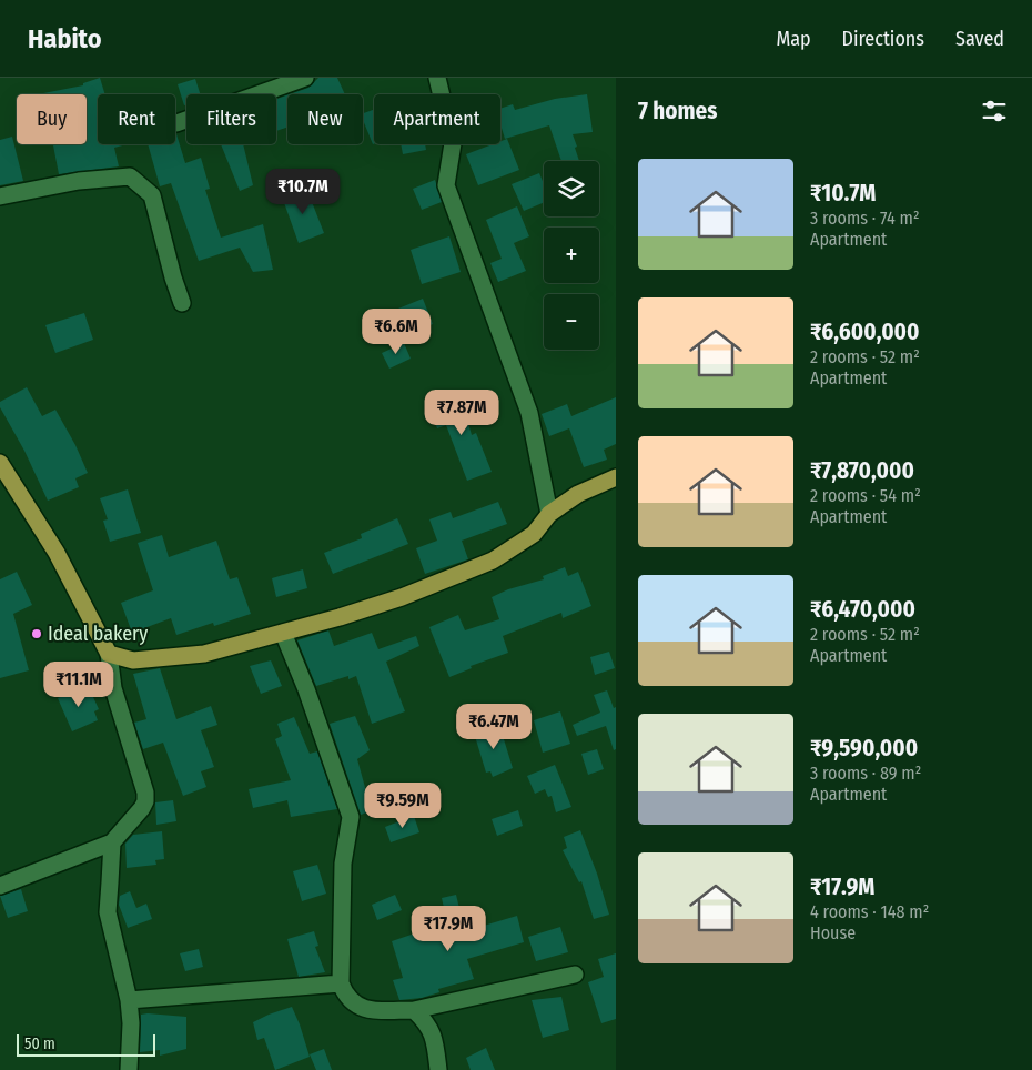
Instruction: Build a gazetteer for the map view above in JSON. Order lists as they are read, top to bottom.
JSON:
{
  "places": ["Ideal bakery"],
  "scale_bar": "50 m",
  "page": {
    "header": "Habito",
    "nav": ["Map", "Directions", "Saved"],
    "heading": "7 homes",
    "chip": [
      "Buy",
      "Rent",
      "Filters",
      "New",
      "Apartment"
    ],
    "list": [
      {
        "name": "₹10.7M",
        "note": "3 rooms · 74 m² · Apartment"
      },
      {
        "name": "₹6,600,000",
        "note": "2 rooms · 52 m² · Apartment"
      },
      {
        "name": "₹7,870,000",
        "note": "2 rooms · 54 m² · Apartment"
      },
      {
        "name": "₹6,470,000",
        "note": "2 rooms · 52 m² · Apartment"
      },
      {
        "name": "₹9,590,000",
        "note": "3 rooms · 89 m² · Apartment"
      },
      {
        "name": "₹17.9M",
        "note": "4 rooms · 148 m² · House"
      }
    ],
    "map_buttons": ["+", "−"],
    "price": [
      "₹10.7M",
      "₹6.6M",
      "₹7.87M",
      "₹11.1M",
      "₹6.47M",
      "₹9.59M",
      "₹17.9M"
    ],
    "scale": "50 m"
  }
}
